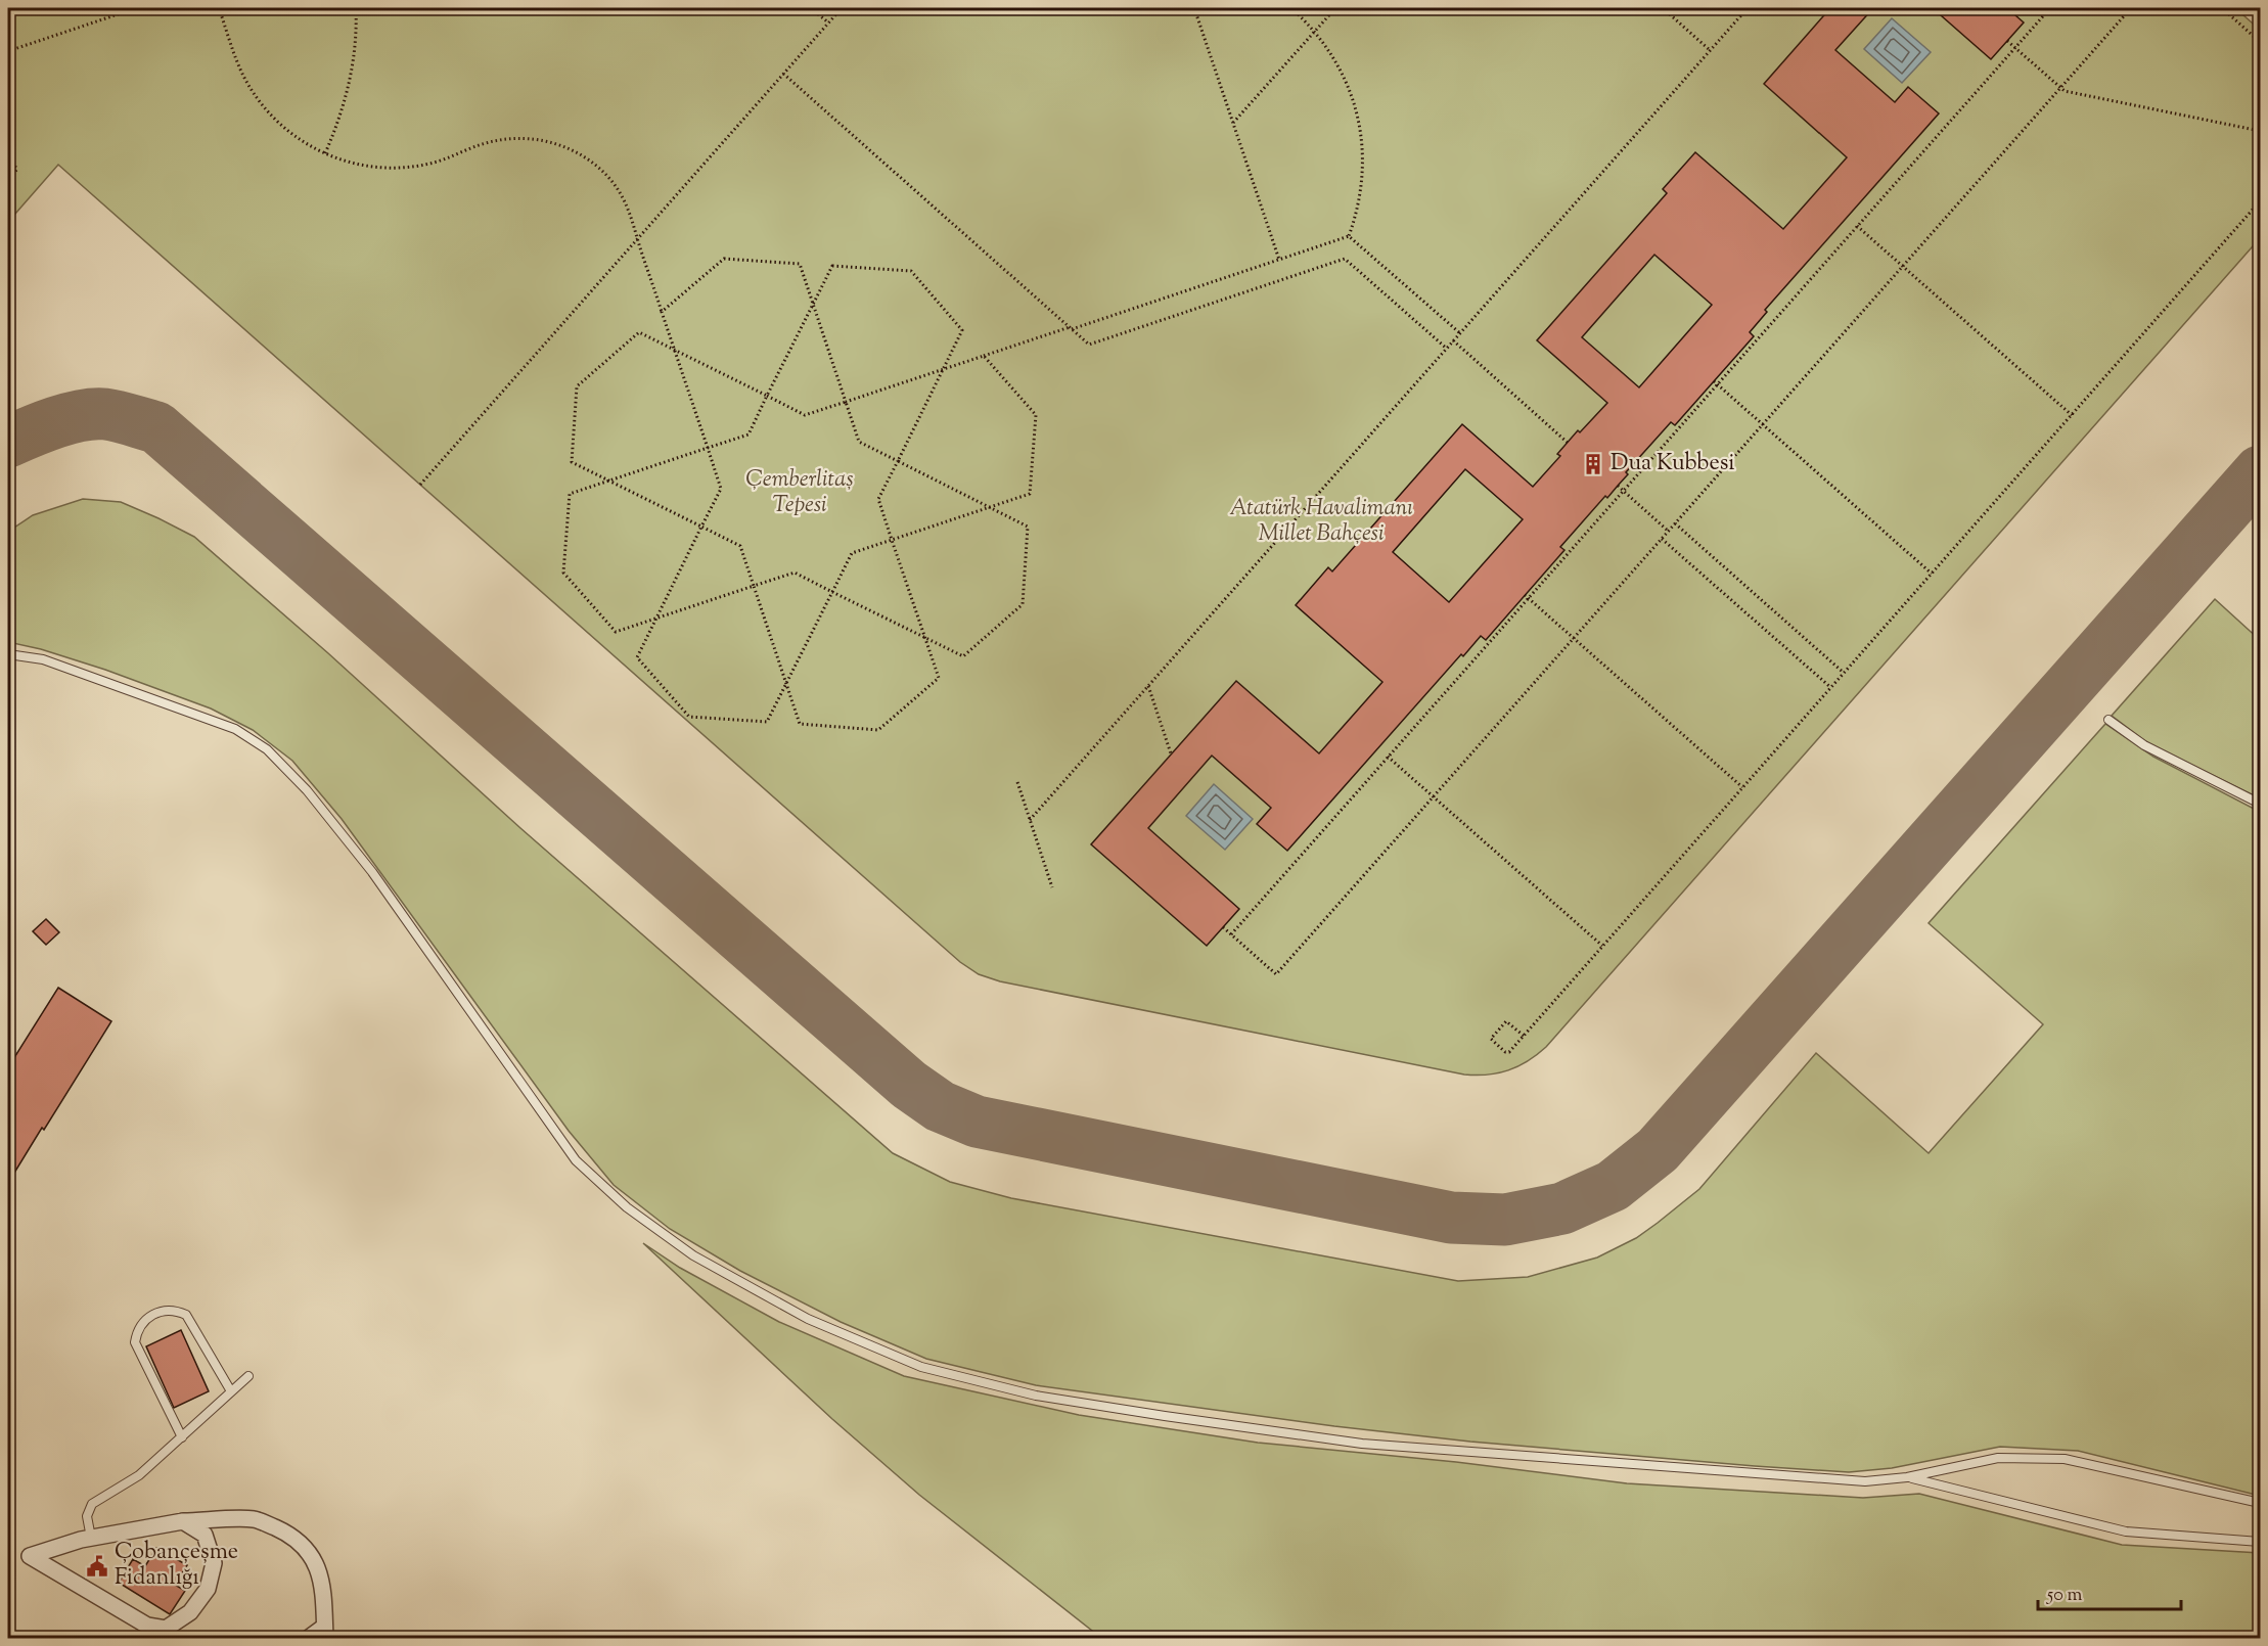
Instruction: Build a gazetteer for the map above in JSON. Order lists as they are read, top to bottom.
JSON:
{
  "parks": ["Çemberlitaş Tepesi", "Atatürk Havalimanı Millet Bahçesi"],
  "places": {
    "building": ["Dua Kubbesi"],
    "public building": ["Çobançeşme Fidanlığı"]
  },
  "scale_bar": "50 m"
}
